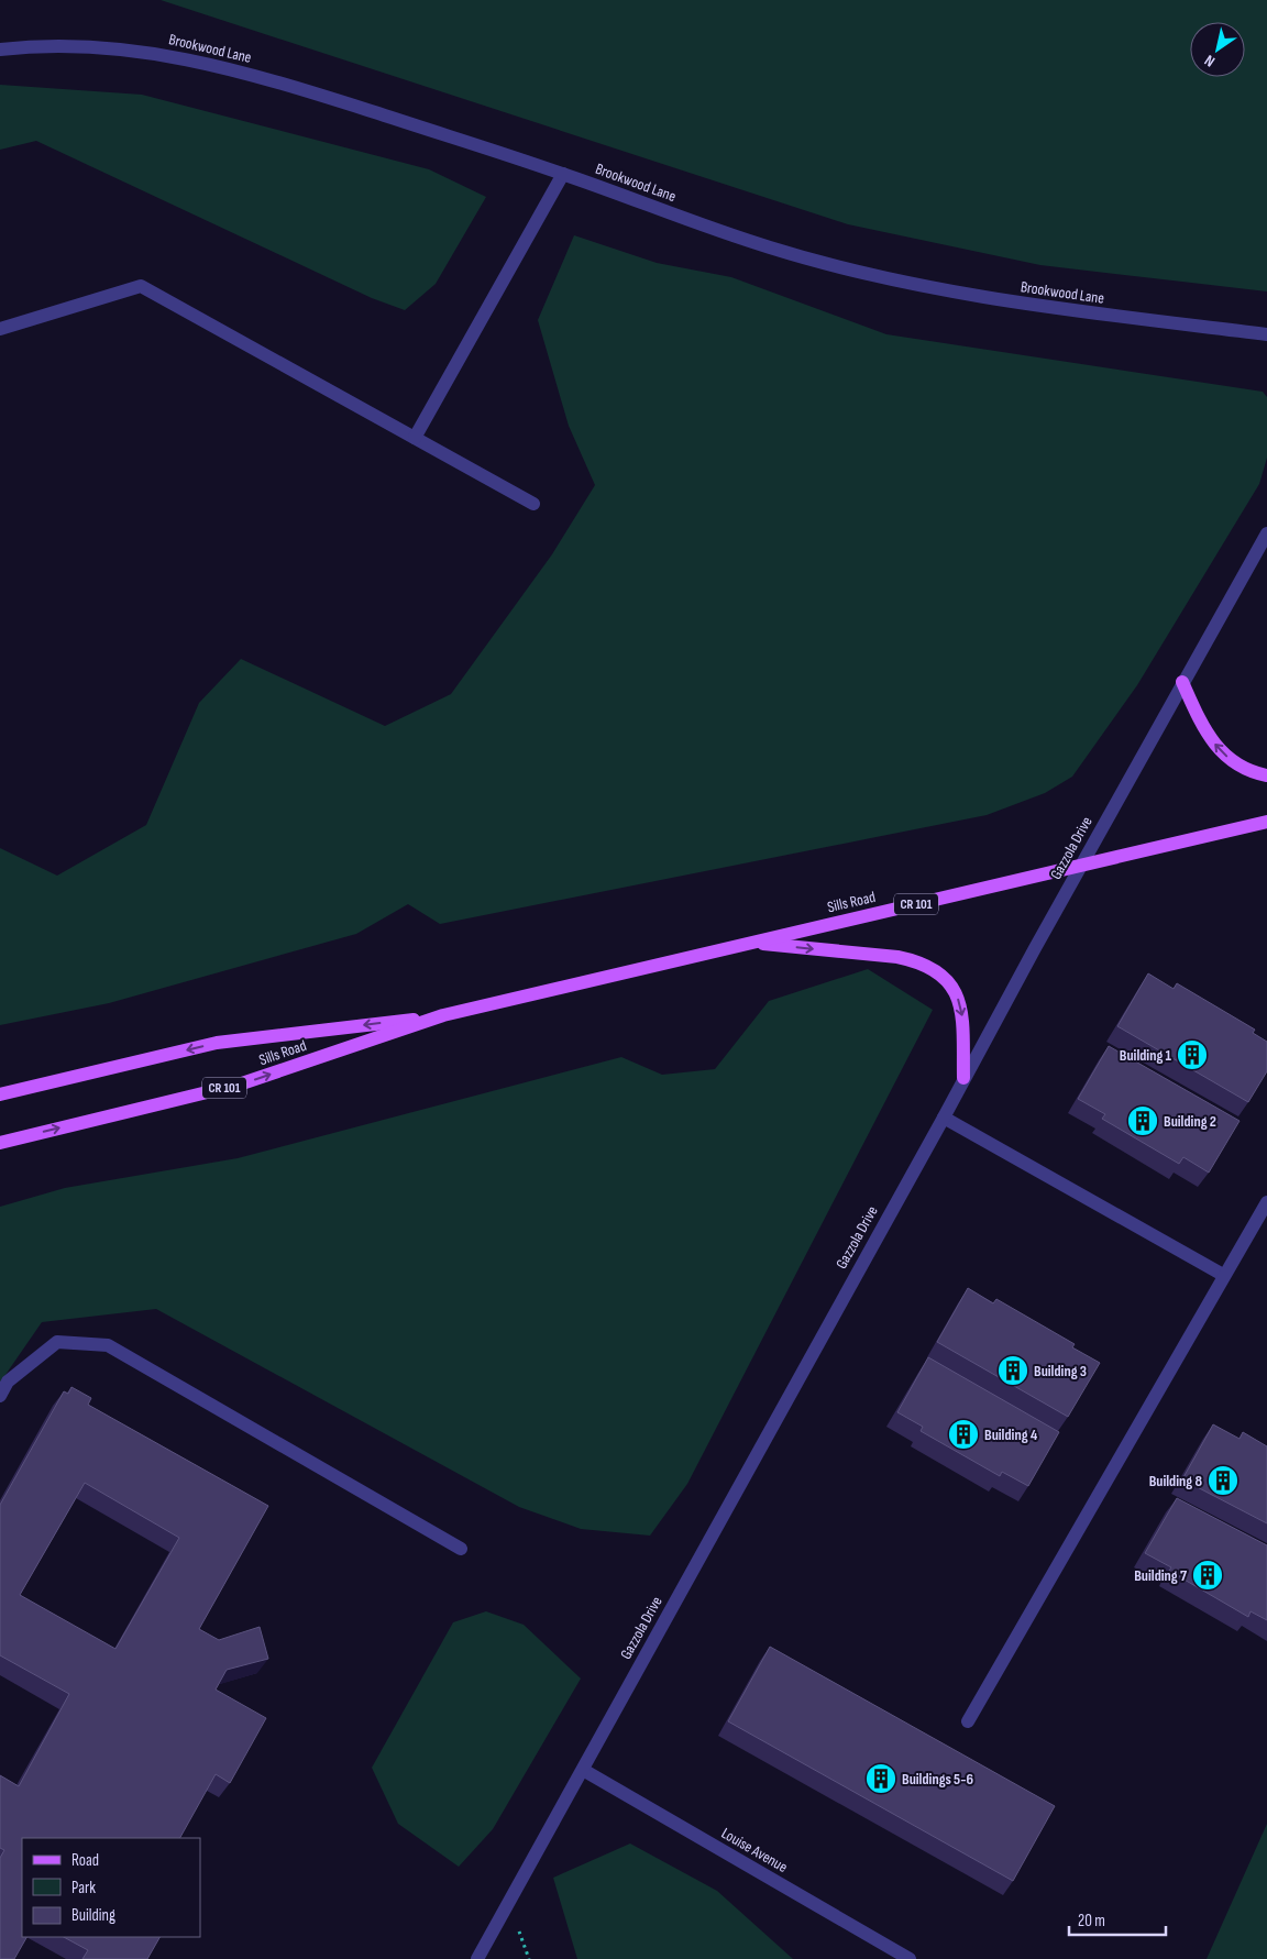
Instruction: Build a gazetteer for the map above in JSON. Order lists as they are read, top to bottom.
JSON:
{
  "streets": {
    "main road": ["Sills Road", "CR 101"],
    "street": ["Brookwood Lane", "Gazzola Drive", "Louise Avenue"]
  },
  "crossings": [
    ["Gazzola Drive", "Sills Road"],
    ["Gazzola Drive", "Louise Avenue"]
  ],
  "places": {
    "building": [
      "Building 1",
      "Building 2",
      "Building 3",
      "Building 4",
      "Building 8",
      "Building 7",
      "Buildings 5-6"
    ]
  },
  "legend": ["Road", "Park", "Building"],
  "scale_bar": "20 m",
  "north": "bottom left"
}
